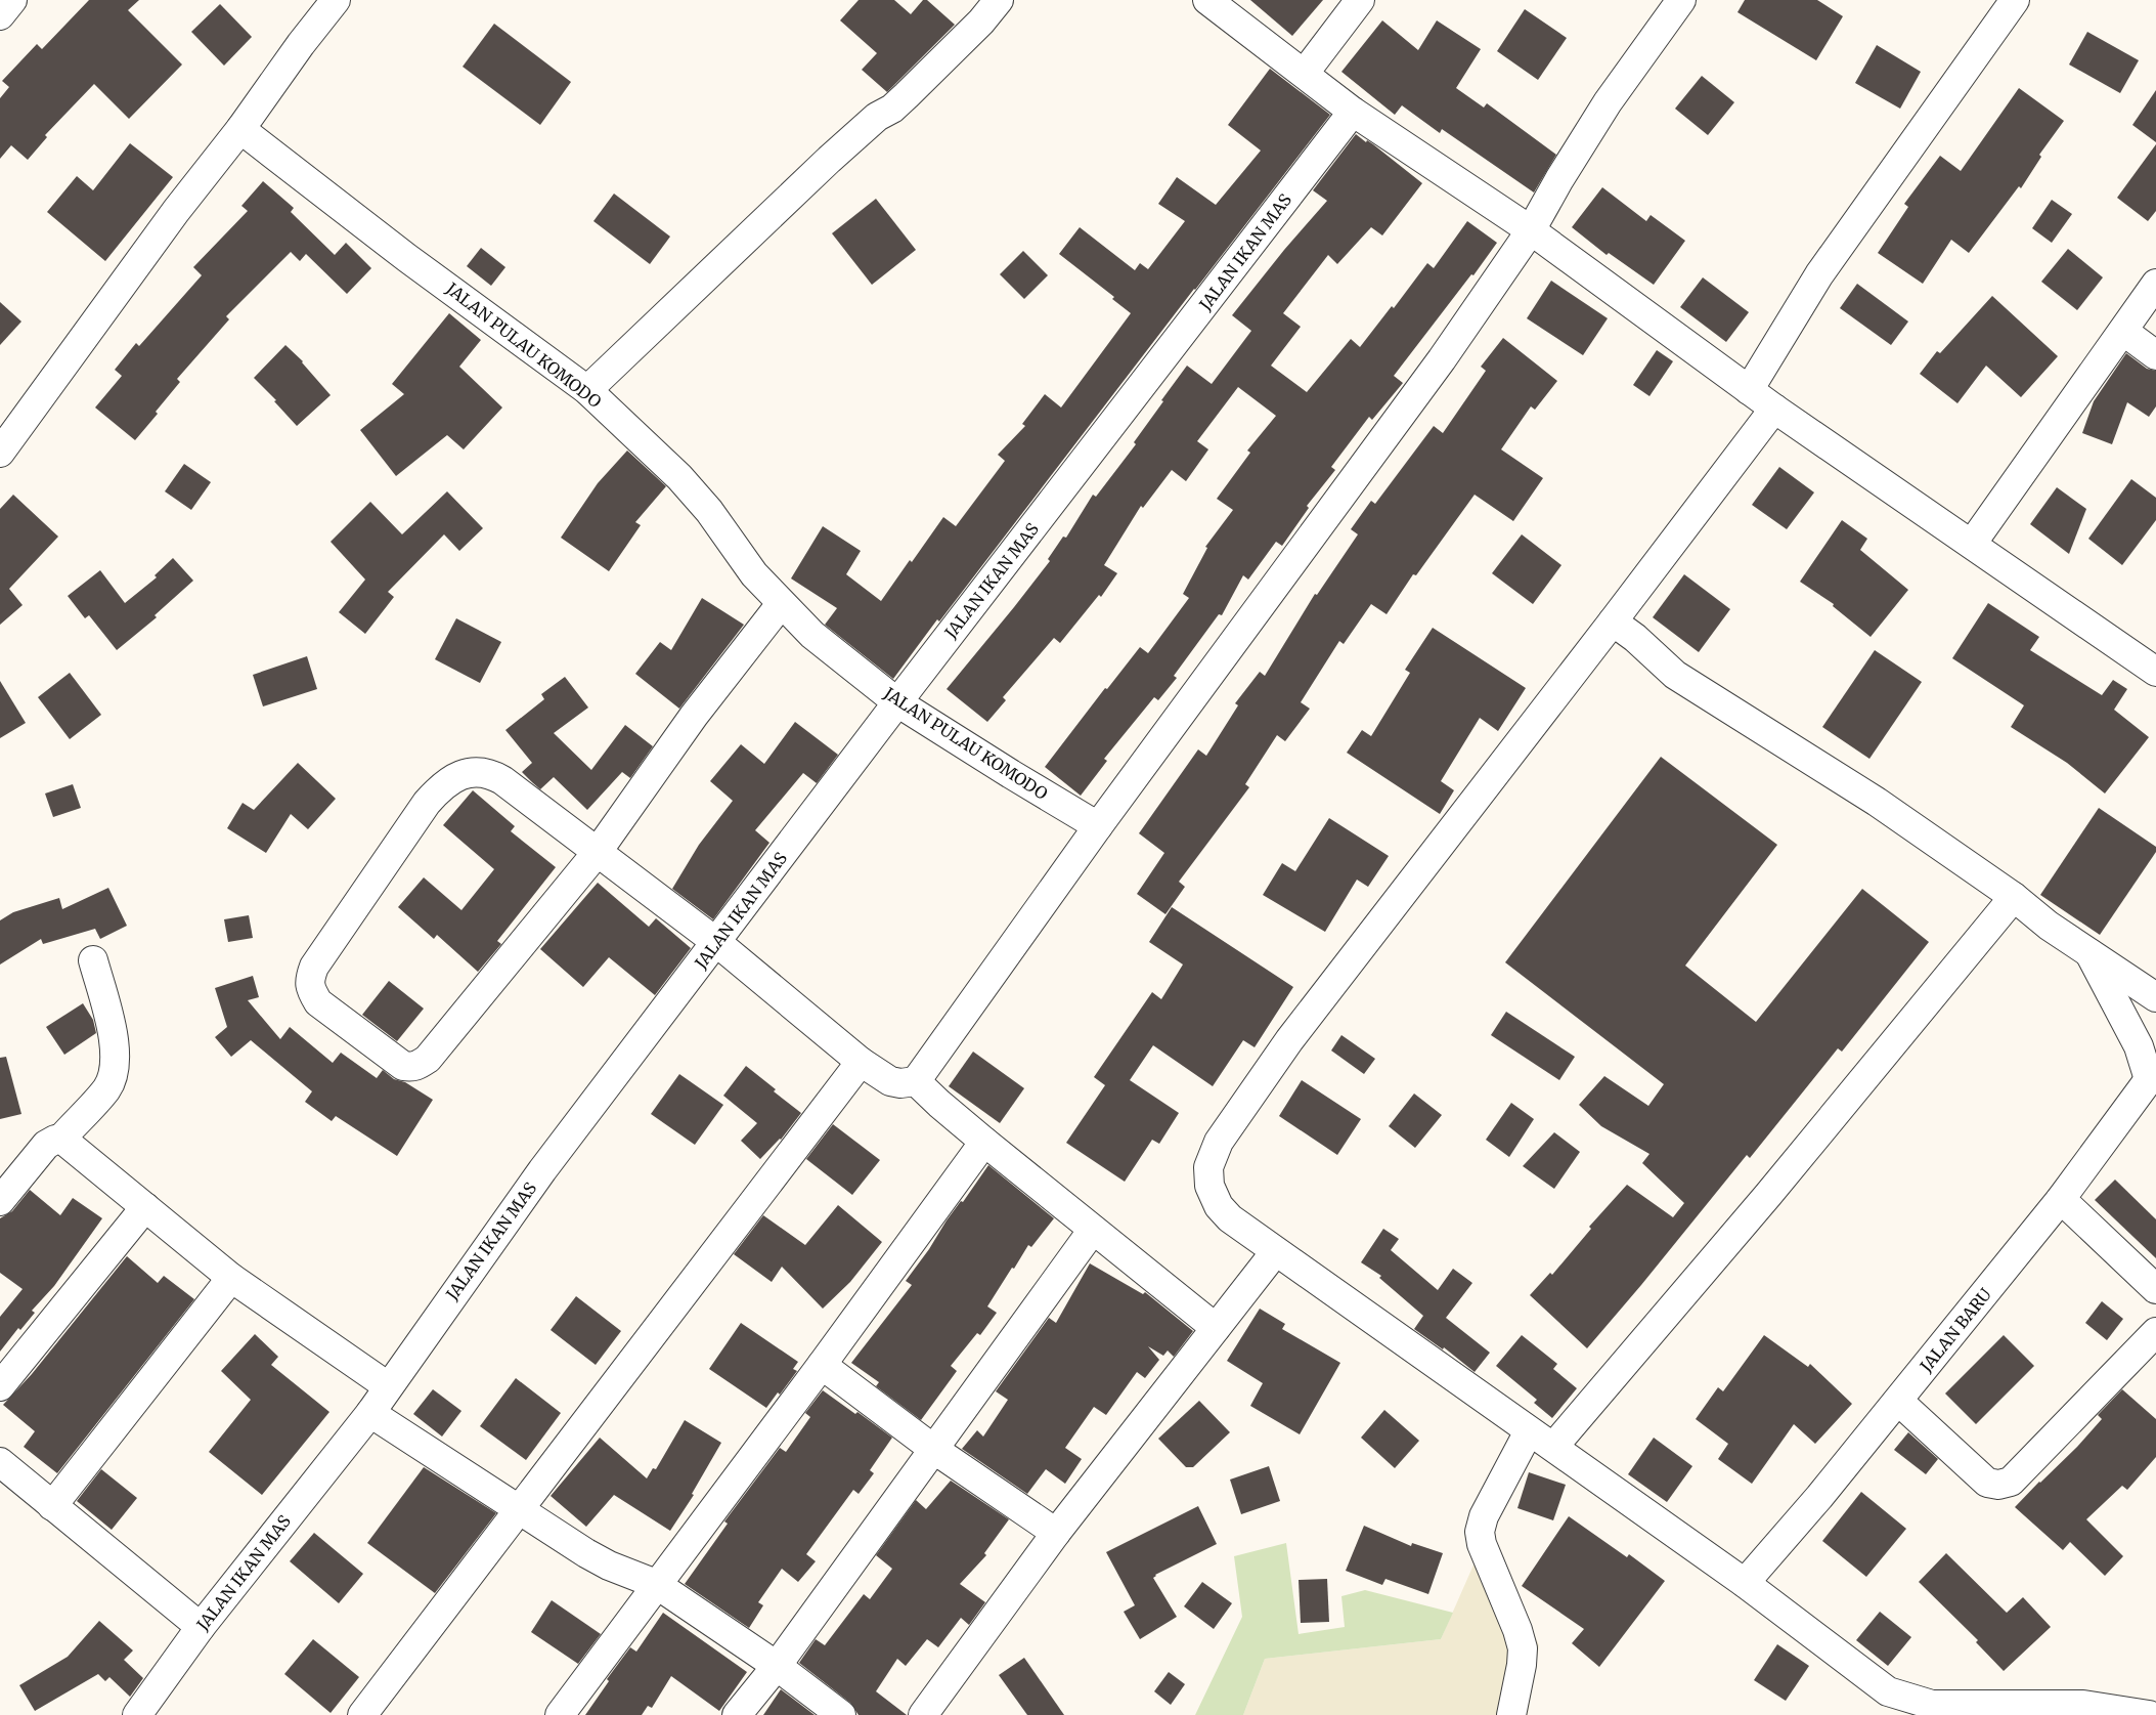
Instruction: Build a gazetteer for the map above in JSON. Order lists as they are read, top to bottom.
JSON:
{
  "streets": {
    "street": ["JALAN IKAN MAS", "JALAN PULAU KOMODO", "JALAN BARU"]
  },
  "crossings": [
    ["JALAN IKAN MAS", "JALAN PULAU KOMODO"]
  ]
}
